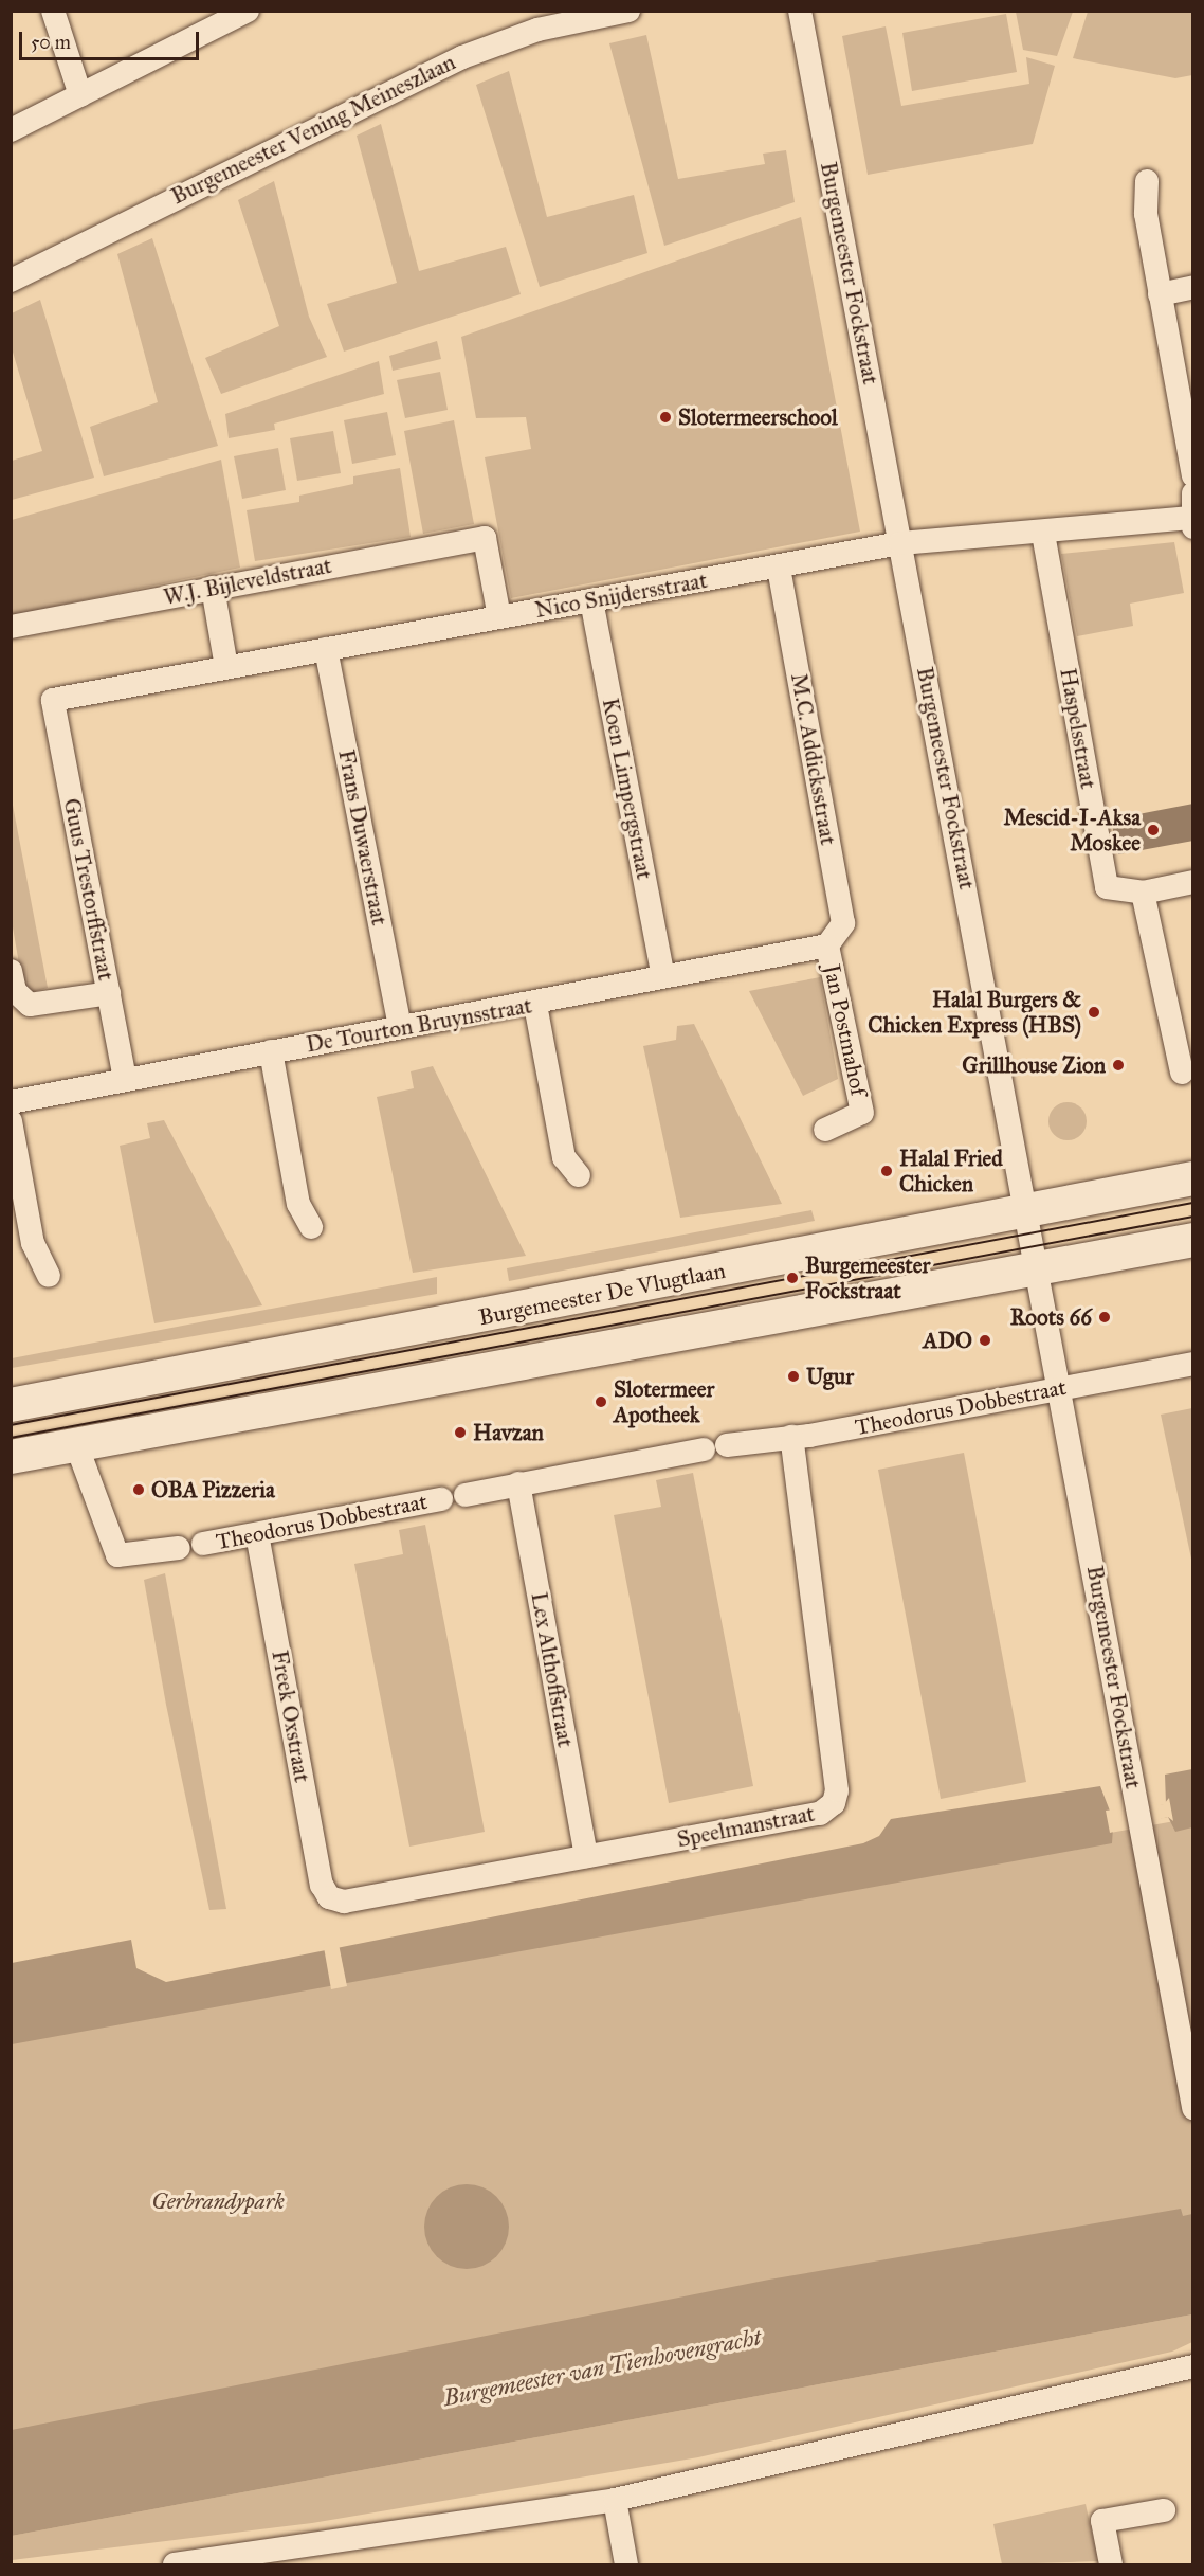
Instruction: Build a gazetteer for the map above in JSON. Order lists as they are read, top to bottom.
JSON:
{
  "streets": {
    "main road": ["Burgemeester De Vlugtlaan"],
    "street": [
      "Burgemeester Vening Meineszlaan",
      "Burgemeester Fockstraat",
      "W.J. Bijleveldstraat",
      "Nico Snijdersstraat",
      "Haspelsstraat",
      "M.C. Addicksstraat",
      "Koen Limpergstraat",
      "Frans Duwaerstraat",
      "Guus Trestorffstraat",
      "De Tourton Bruynsstraat",
      "Jan Postmahof",
      "Theodorus Dobbestraat",
      "Lex Althoffstraat",
      "Freek Oxstraat",
      "Speelmanstraat"
    ]
  },
  "crossings": [
    ["Burgemeester Fockstraat", "Nico Snijdersstraat"],
    ["Burgemeester Fockstraat", "Burgemeester De Vlugtlaan"],
    ["Burgemeester Fockstraat", "Theodorus Dobbestraat"],
    ["W.J. Bijleveldstraat", "Nico Snijdersstraat"],
    ["Nico Snijdersstraat", "Haspelsstraat"],
    ["Nico Snijdersstraat", "M.C. Addicksstraat"],
    ["Nico Snijdersstraat", "Koen Limpergstraat"],
    ["Nico Snijdersstraat", "Frans Duwaerstraat"],
    ["Nico Snijdersstraat", "Guus Trestorffstraat"],
    ["M.C. Addicksstraat", "De Tourton Bruynsstraat"],
    ["M.C. Addicksstraat", "Jan Postmahof"],
    ["Koen Limpergstraat", "De Tourton Bruynsstraat"],
    ["Frans Duwaerstraat", "De Tourton Bruynsstraat"],
    ["Guus Trestorffstraat", "De Tourton Bruynsstraat"],
    ["De Tourton Bruynsstraat", "Jan Postmahof"],
    ["Theodorus Dobbestraat", "Freek Oxstraat"],
    ["Theodorus Dobbestraat", "Speelmanstraat"],
    ["Lex Althoffstraat", "Speelmanstraat"],
    ["Freek Oxstraat", "Speelmanstraat"]
  ],
  "water": ["Burgemeester van Tienhovengracht"],
  "parks": ["Gerbrandypark"],
  "places": [
    "Slotermeerschool",
    "Mescid-I-Aksa Moskee",
    "Halal Burgers & Chicken Express (HBS)",
    "Grillhouse Zion",
    "Halal Fried Chicken",
    "Burgemeester Fockstraat",
    "Roots 66",
    "ADO",
    "Ugur",
    "Slotermeer Apotheek",
    "Havzan",
    "OBA Pizzeria"
  ],
  "scale_bar": "50 m"
}
